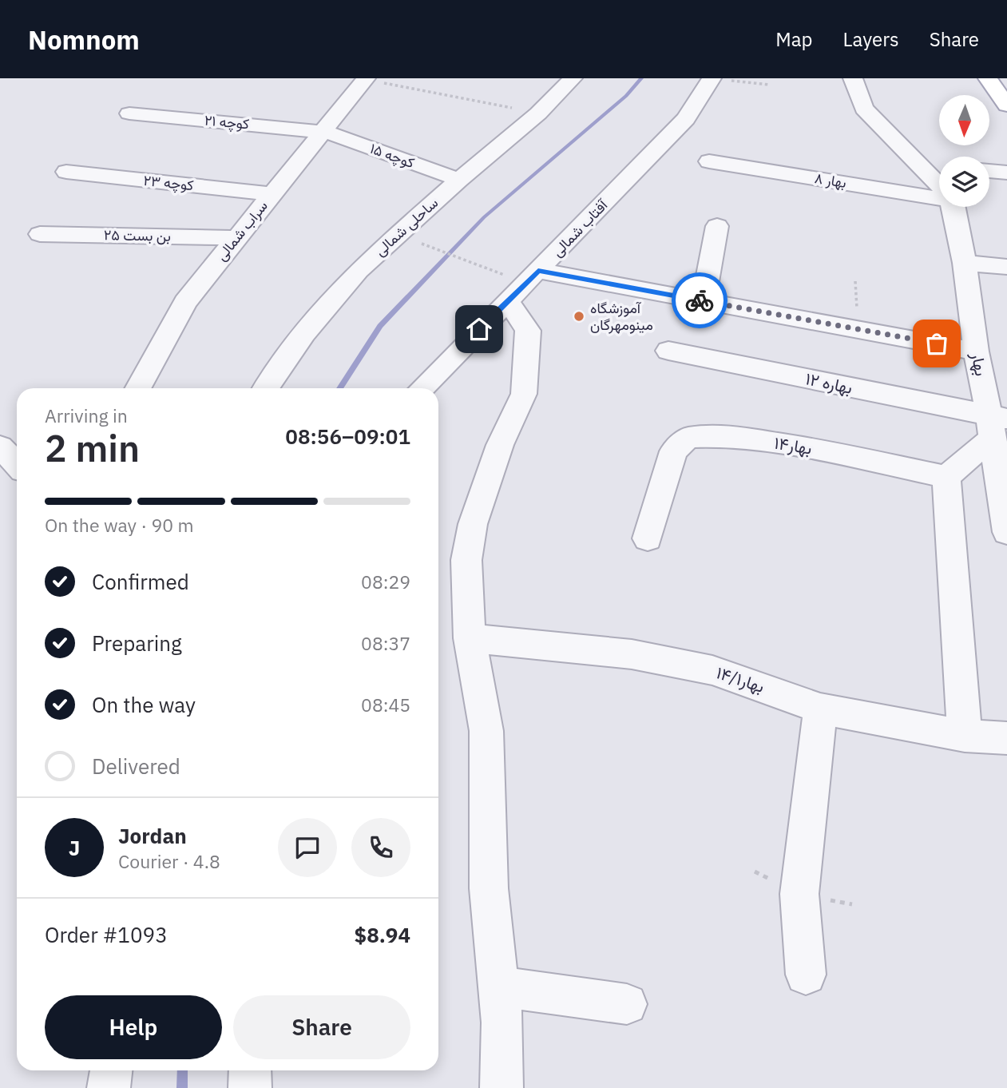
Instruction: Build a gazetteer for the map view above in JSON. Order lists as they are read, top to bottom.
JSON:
{
  "streets": {
    "street": [
      "کوچه ۲۱",
      "کوچه ۱۵",
      "بهار ۸",
      "کوچه ۲۳",
      "ساحلی شمالی",
      "آفتاب شمالی",
      "سراب شمالی",
      "بن بست ۲۵",
      "بهار",
      "بهاره ۱۲",
      "بهار۱۴",
      "بهار۱۴/۱"
    ]
  },
  "crossings": [
    ["کوچه ۲۱", "کوچه ۱۵"],
    ["کوچه ۲۱", "سراب شمالی"],
    ["کوچه ۱۵", "ساحلی شمالی"],
    ["کوچه ۱۵", "سراب شمالی"],
    ["کوچه ۲۳", "سراب شمالی"],
    ["سراب شمالی", "بن بست ۲۵"],
    ["بهار", "بهاره ۱۲"]
  ],
  "places": ["آموزشگاه مینومهرگان"],
  "north": "bottom",
  "page": {
    "header": "Nomnom",
    "nav": ["Map", "Layers", "Share"],
    "heading": ["2 min", "Arriving in", "08:56–09:01"],
    "panel": [
      "Jordan",
      "Courier · 4.8",
      "Order #1093",
      "$8.94"
    ],
    "bar": "On the way · 90 m",
    "list": [
      ["Confirmed", "08:29"],
      ["Preparing", "08:37"],
      ["On the way", "08:45"],
      "Delivered"
    ],
    "round": "J",
    "buttons": ["Help", "Share"]
  }
}
